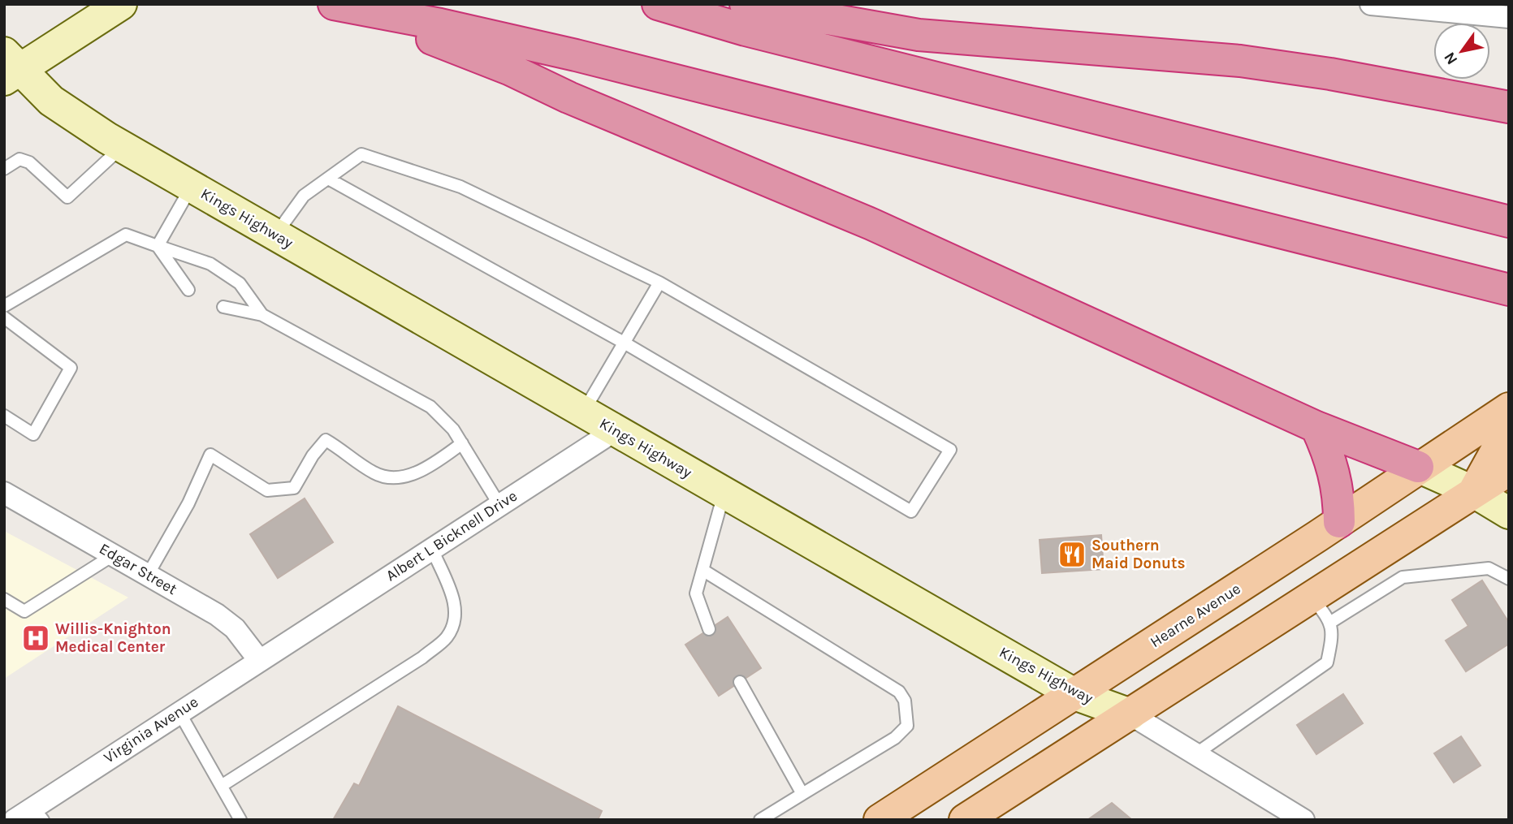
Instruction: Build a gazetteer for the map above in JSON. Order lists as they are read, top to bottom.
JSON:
{
  "streets": {
    "main road": ["Kings Highway", "Hearne Avenue"],
    "street": ["Albert L Bicknell Drive", "Edgar Street", "Virginia Avenue"]
  },
  "crossings": [
    ["Kings Highway", "Albert L Bicknell Drive"],
    ["Kings Highway", "Hearne Avenue"],
    ["Albert L Bicknell Drive", "Virginia Avenue"],
    ["Edgar Street", "Virginia Avenue"]
  ],
  "places": {
    "restaurant": ["Southern Maid Donuts"],
    "hospital": ["Willis-Knighton Medical Center"]
  },
  "north": "bottom left"
}
